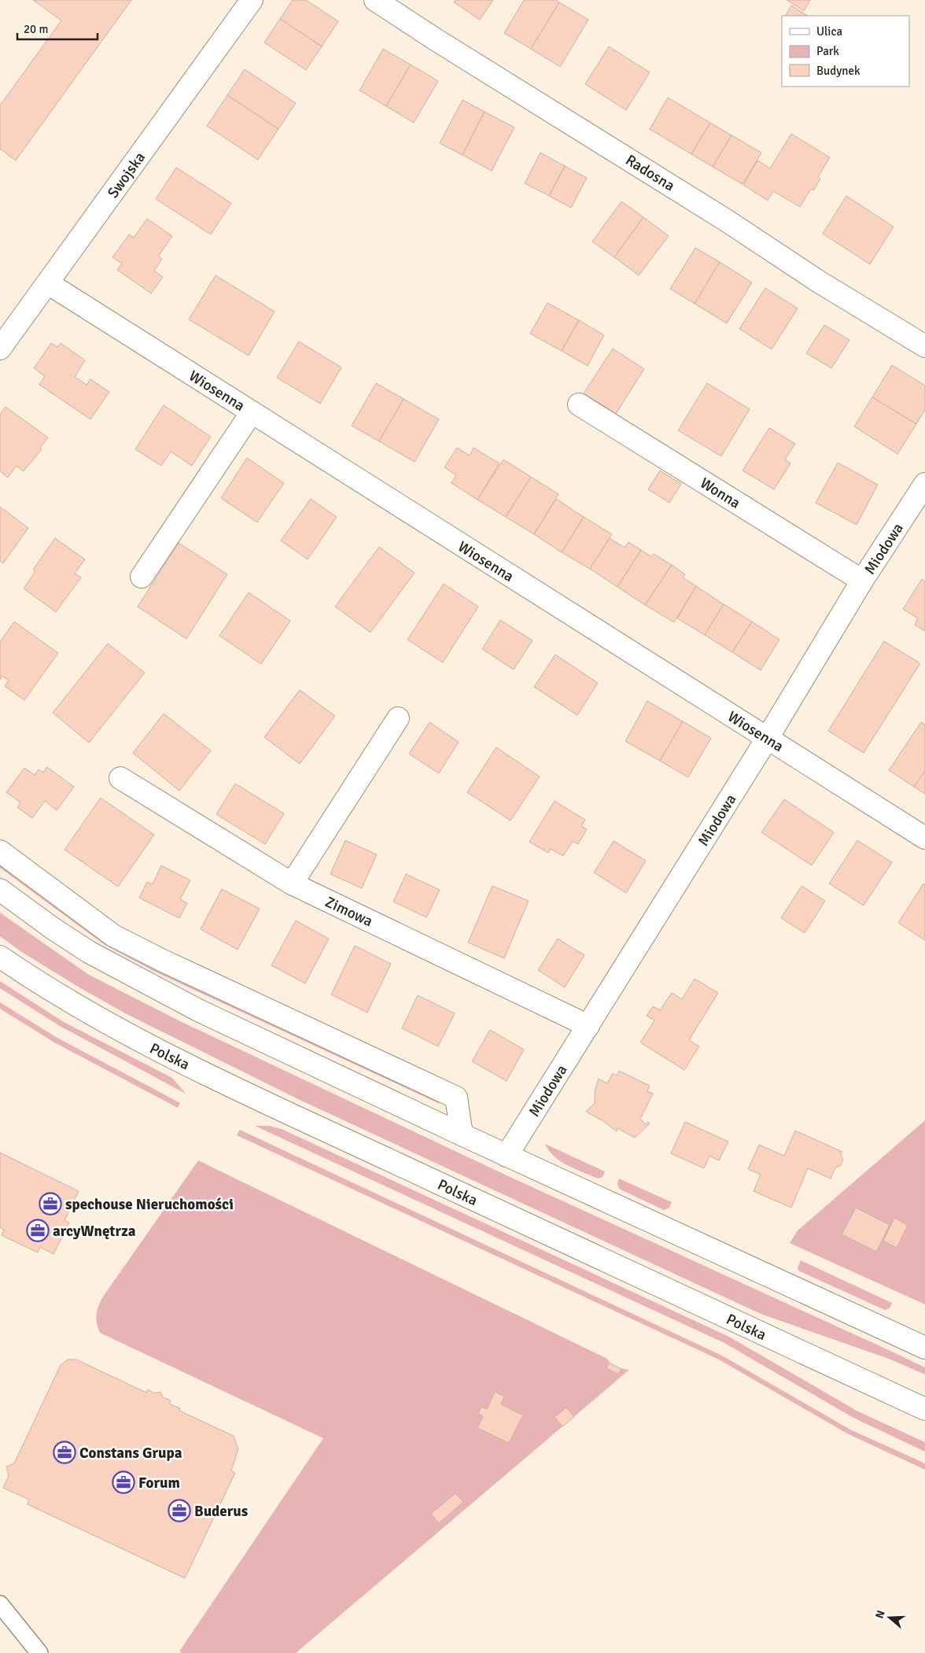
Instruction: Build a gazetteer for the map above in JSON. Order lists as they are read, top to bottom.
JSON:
{
  "streets": {
    "street": [
      "Radosna",
      "Swojska",
      "Wiosenna",
      "Wonna",
      "Miodowa",
      "Zimowa",
      "Polska"
    ]
  },
  "crossings": [
    ["Swojska", "Wiosenna"],
    ["Wiosenna", "Miodowa"],
    ["Wonna", "Miodowa"],
    ["Miodowa", "Zimowa"]
  ],
  "places": {
    "office": [
      "spechouse Nieruchomości",
      "arcyWnętrza",
      "Constans Grupa",
      "Forum",
      "Buderus"
    ]
  },
  "legend": ["Ulica", "Park", "Budynek"],
  "scale_bar": "20 m",
  "north": "left"
}
